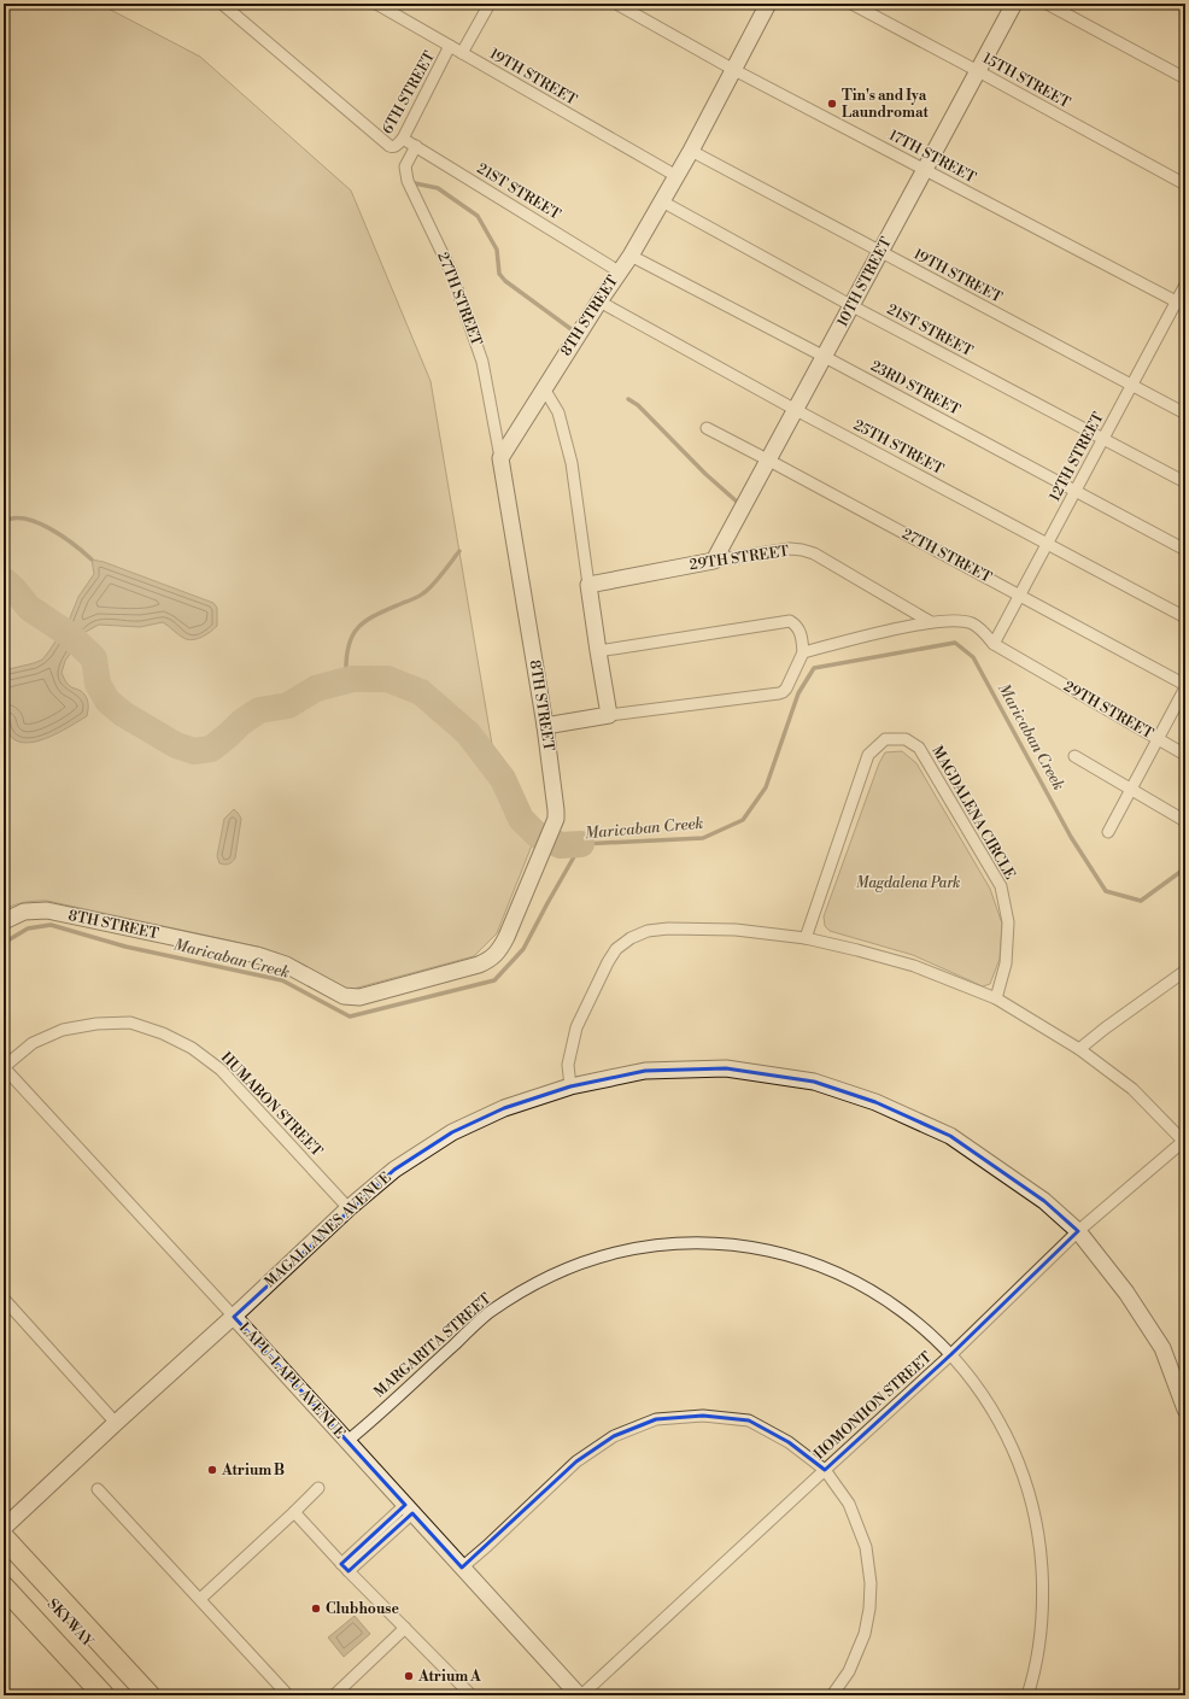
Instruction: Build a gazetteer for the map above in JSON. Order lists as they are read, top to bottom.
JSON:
{
  "streets": {
    "highway": ["SKYWAY"],
    "street": [
      "19TH STREET",
      "15TH STREET",
      "6TH STREET",
      "17TH STREET",
      "21ST STREET",
      "10TH STREET",
      "27TH STREET",
      "8TH STREET",
      "23RD STREET",
      "25TH STREET",
      "12TH STREET",
      "29TH STREET",
      "MAGDALENA CIRCLE",
      "HUMABON STREET",
      "MAGALLANES AVENUE",
      "MARGARITA STREET",
      "LAPU-LAPU AVENUE",
      "HOMONHON STREET"
    ]
  },
  "crossings": [
    ["19TH STREET", "6TH STREET"],
    ["19TH STREET", "10TH STREET"],
    ["19TH STREET", "8TH STREET"],
    ["19TH STREET", "12TH STREET"],
    ["15TH STREET", "10TH STREET"],
    ["6TH STREET", "21ST STREET"],
    ["17TH STREET", "10TH STREET"],
    ["17TH STREET", "8TH STREET"],
    ["17TH STREET", "12TH STREET"],
    ["21ST STREET", "10TH STREET"],
    ["21ST STREET", "27TH STREET"],
    ["21ST STREET", "8TH STREET"],
    ["21ST STREET", "12TH STREET"],
    ["10TH STREET", "27TH STREET"],
    ["10TH STREET", "23RD STREET"],
    ["10TH STREET", "25TH STREET"],
    ["10TH STREET", "29TH STREET"],
    ["27TH STREET", "8TH STREET"],
    ["27TH STREET", "12TH STREET"],
    ["8TH STREET", "23RD STREET"],
    ["8TH STREET", "25TH STREET"],
    ["23RD STREET", "12TH STREET"],
    ["25TH STREET", "12TH STREET"],
    ["12TH STREET", "29TH STREET"],
    ["HUMABON STREET", "MAGALLANES AVENUE"],
    ["HUMABON STREET", "LAPU-LAPU AVENUE"],
    ["MAGALLANES AVENUE", "LAPU-LAPU AVENUE"],
    ["MAGALLANES AVENUE", "HOMONHON STREET"],
    ["MARGARITA STREET", "LAPU-LAPU AVENUE"],
    ["MARGARITA STREET", "HOMONHON STREET"],
    ["LAPU-LAPU AVENUE", "HOMONHON STREET"]
  ],
  "water": ["Maricaban Creek"],
  "parks": ["Magdalena Park"],
  "places": [
    "Tin's and Iya Laundromat",
    "Atrium B",
    "Clubhouse",
    "Atrium A"
  ]
}
